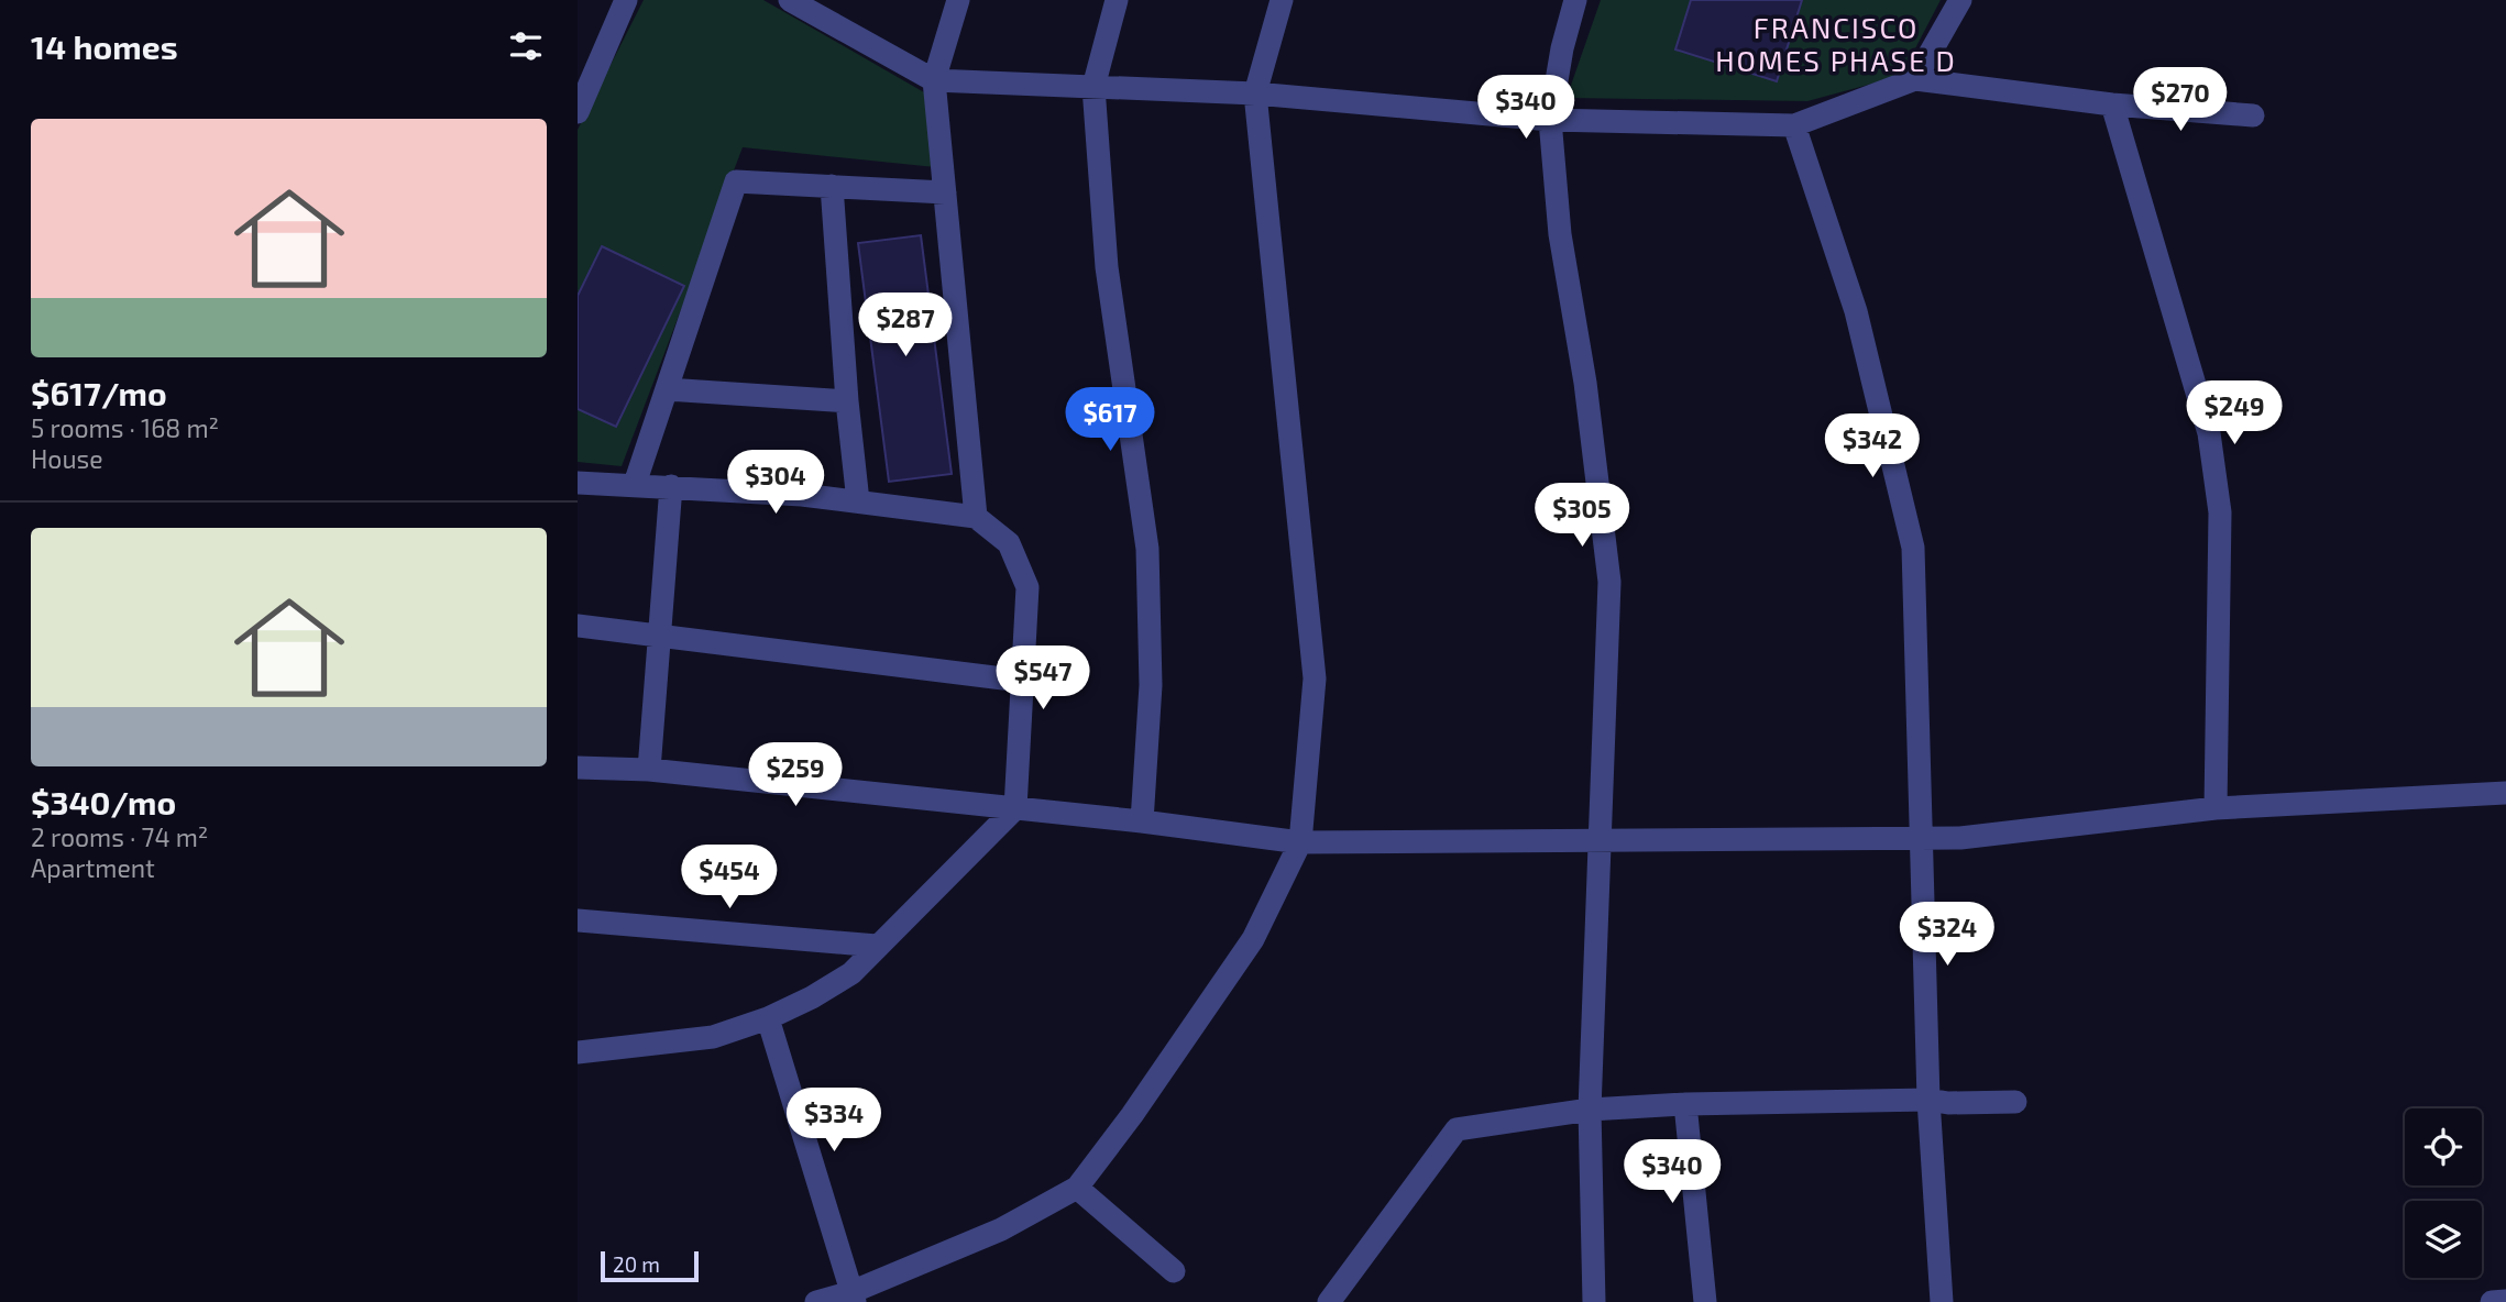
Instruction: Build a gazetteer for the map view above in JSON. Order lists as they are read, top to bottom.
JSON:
{
  "districts": ["FRANCISCO HOMES PHASE D"],
  "scale_bar": "20 m",
  "page": {
    "heading": "14 homes",
    "price": [
      "$270",
      "$340",
      "$287",
      "$249",
      "$617",
      "$342",
      "$304",
      "$305",
      "$547",
      "$259",
      "$454",
      "$324",
      "$334",
      "$340"
    ],
    "list": [
      {
        "name": "$617/mo",
        "note": "5 rooms · 168 m² · House"
      },
      {
        "name": "$340/mo",
        "note": "2 rooms · 74 m² · Apartment"
      }
    ],
    "scale": "20 m"
  }
}
